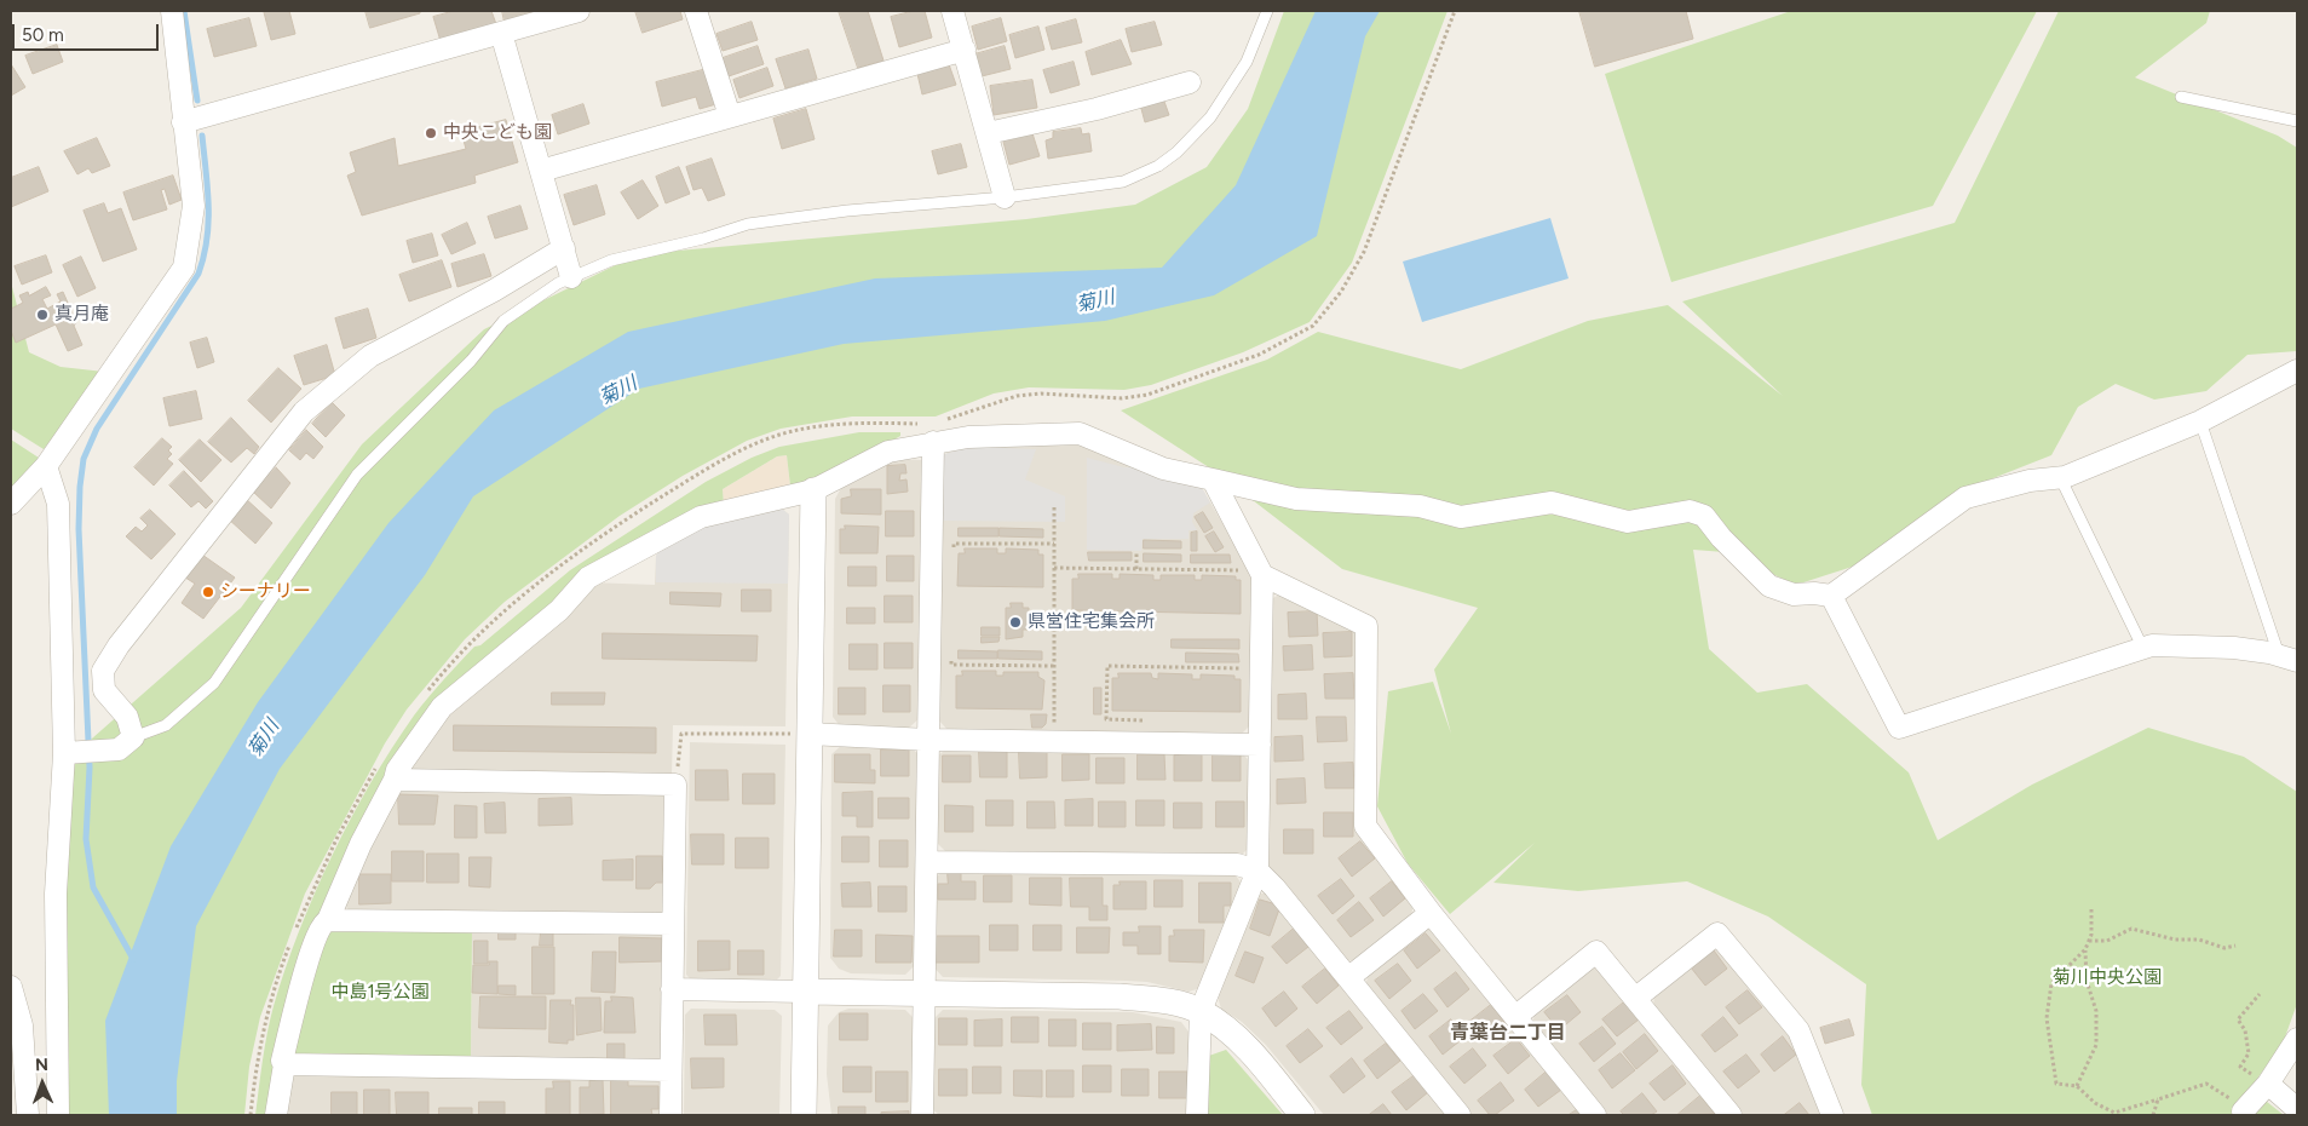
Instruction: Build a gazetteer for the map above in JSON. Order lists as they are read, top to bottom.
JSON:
{
  "districts": ["青葉台二丁目"],
  "water": ["菊川"],
  "parks": ["菊川中央公園", "中島1号公園"],
  "places": [
    "中央こども園",
    "真月庵",
    "シーナリー",
    "県営住宅集会所"
  ],
  "scale_bar": "50 m",
  "north": "top"
}
